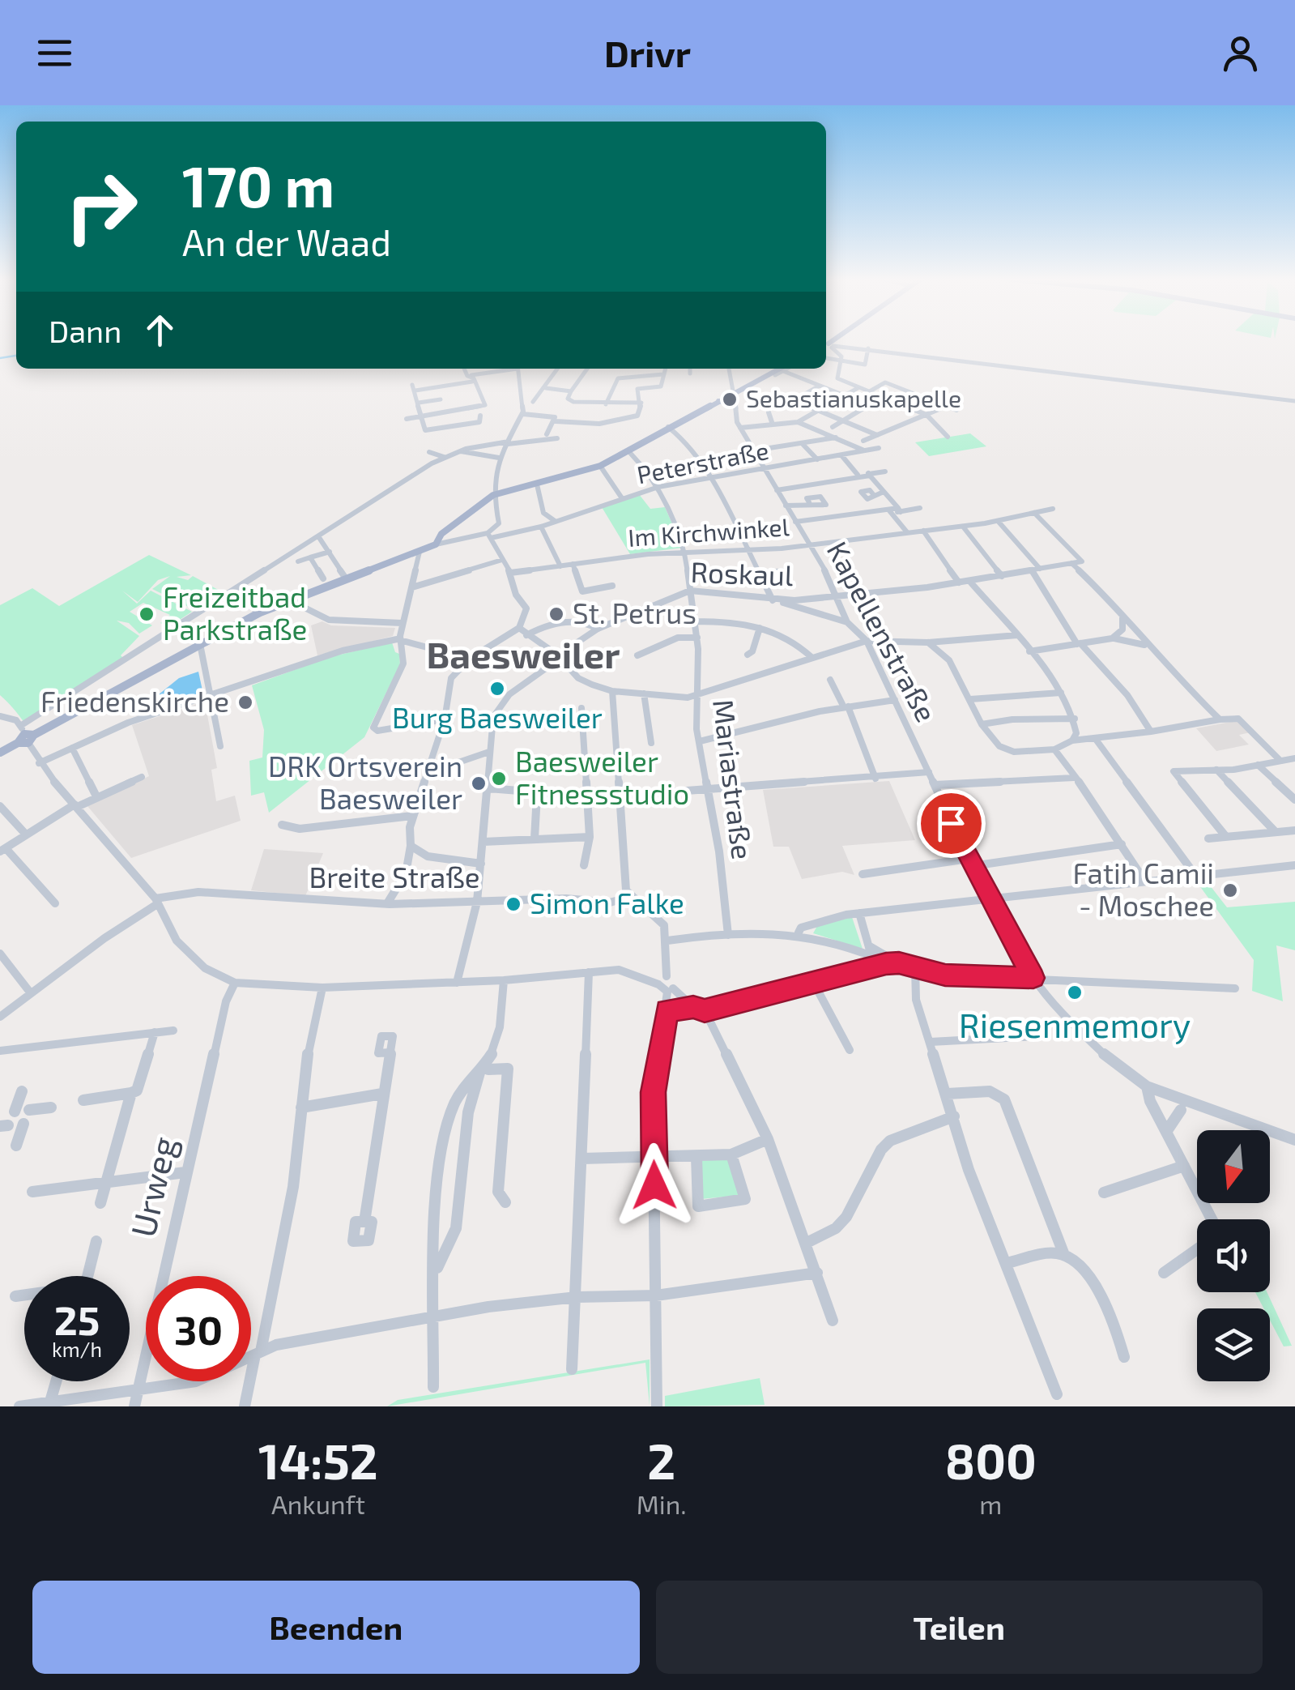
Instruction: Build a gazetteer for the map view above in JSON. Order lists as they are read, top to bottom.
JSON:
{
  "streets": {
    "street": [
      "Peterstraße",
      "Im Kirchwinkel",
      "Roskaul",
      "Kapellenstraße",
      "Mariastraße",
      "Breite Straße",
      "Urweg"
    ]
  },
  "crossings": [
    ["Peterstraße", "Kapellenstraße"],
    ["Peterstraße", "Mariastraße"],
    ["Im Kirchwinkel", "Roskaul"],
    ["Im Kirchwinkel", "Kapellenstraße"],
    ["Im Kirchwinkel", "Mariastraße"],
    ["Roskaul", "Kapellenstraße"],
    ["Roskaul", "Mariastraße"],
    ["Roskaul", "Breite Straße"]
  ],
  "districts": ["Baesweiler"],
  "places": [
    "Sebastianuskapelle",
    "Freizeitbad Parkstraße",
    "St. Petrus",
    "Burg Baesweiler",
    "Friedenskirche",
    "Baesweiler Fitnessstudio",
    "DRK Ortsverein Baesweiler",
    "Fatih Camii - Moschee",
    "Simon Falke",
    "Riesenmemory"
  ],
  "north": "bottom",
  "page": {
    "header": "Drivr",
    "turn": ["170 m", "An der Waad"],
    "then": "Dann",
    "speed": "25 km/h",
    "limit": "30",
    "eta": [
      "14:52",
      "Ankunft",
      "2",
      "Min.",
      "800",
      "m"
    ],
    "buttons": ["Beenden", "Teilen"]
  }
}
